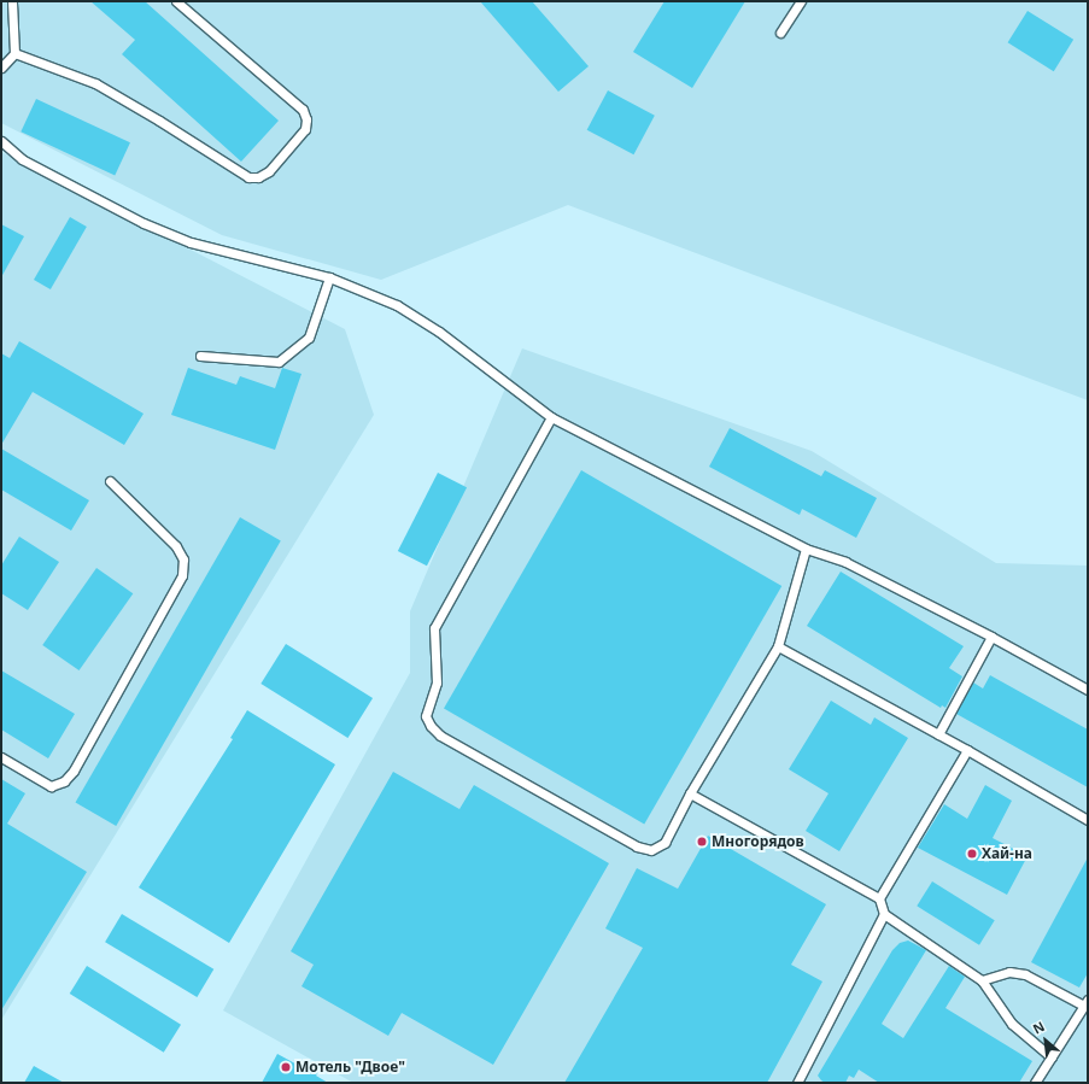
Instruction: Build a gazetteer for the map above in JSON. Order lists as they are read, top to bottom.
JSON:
{
  "places": ["Многорядов", "Хай-на", "Мотель \"Двое\""],
  "north": "top left"
}
